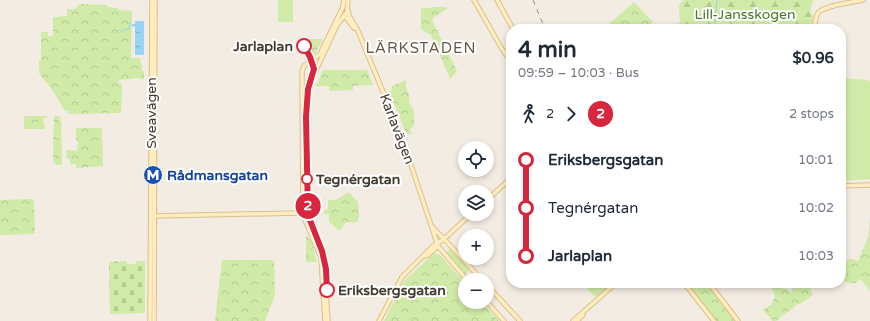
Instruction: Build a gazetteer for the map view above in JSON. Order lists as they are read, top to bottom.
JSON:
{
  "streets": {
    "street": ["Sveavägen", "Karlavägen"]
  },
  "districts": ["LÄRKSTADEN"],
  "parks": ["Lill-Jansskogen"],
  "places": {
    "other": ["Jarlaplan", "Tegnérgatan", "Eriksbergsgatan"],
    "metro station": ["Rådmansgatan"]
  },
  "lines": ["bus line 2"],
  "page": {
    "on_map": "2",
    "heading": ["4 min", "09:59 – 10:03 · Bus", "$0.96"],
    "legs": ["2", "2", "2 stops"],
    "list": [
      {
        "name": "Eriksbergsgatan",
        "value": "10:01"
      },
      {
        "name": "Tegnérgatan",
        "value": "10:02"
      },
      {
        "name": "Jarlaplan",
        "value": "10:03"
      }
    ],
    "map_buttons": ["+", "−"]
  }
}
